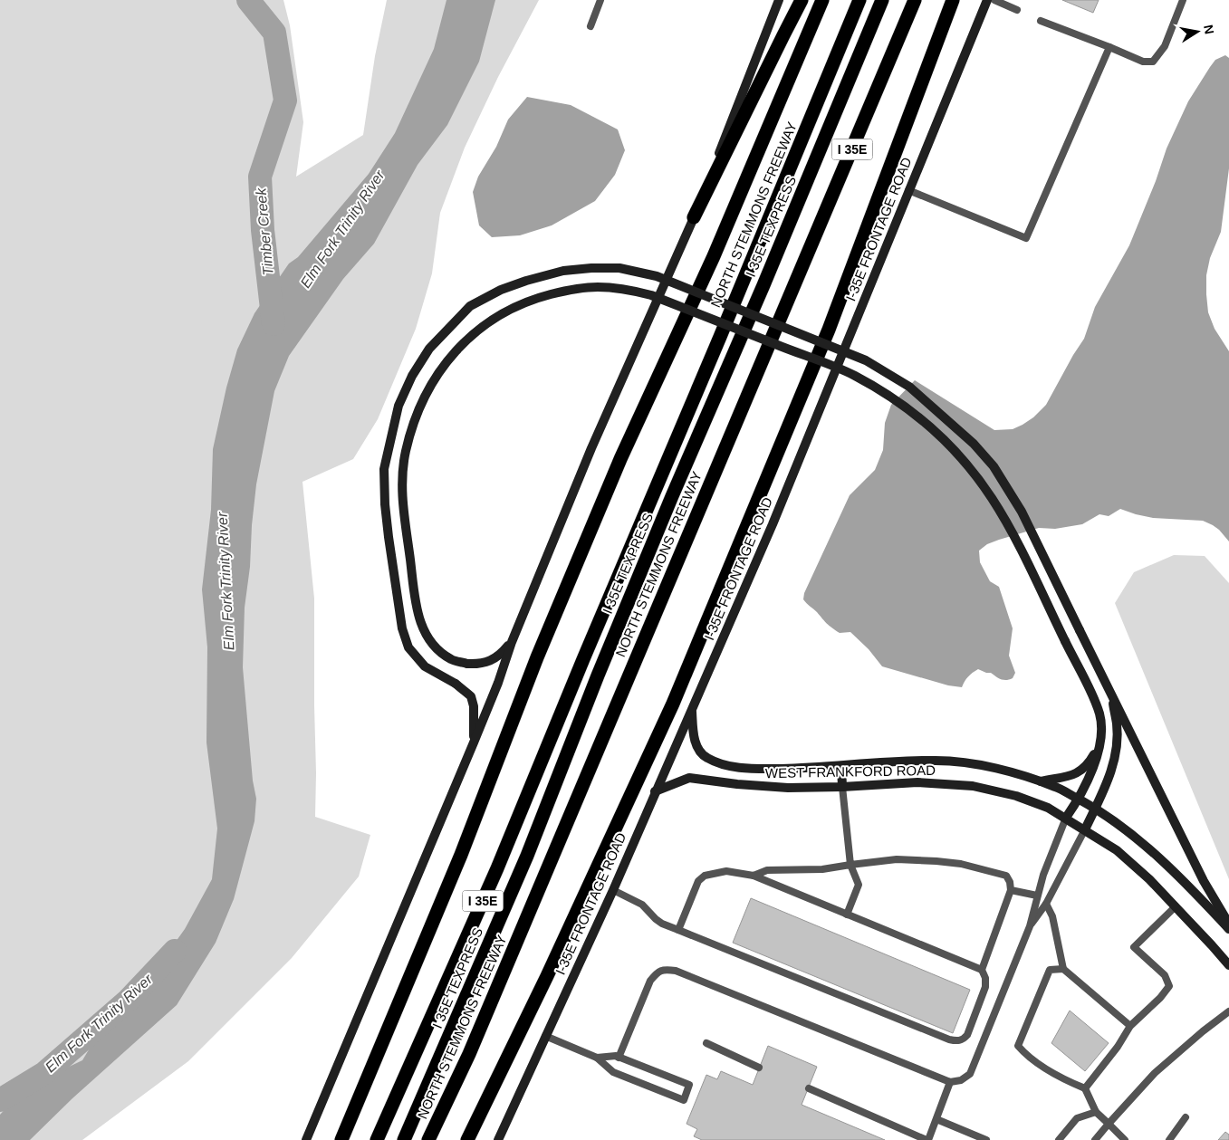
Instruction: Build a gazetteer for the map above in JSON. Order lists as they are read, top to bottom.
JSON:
{
  "streets": {
    "highway": ["I 35E", "NORTH STEMMONS FREEWAY", "I 35E TEXPRESS"],
    "main road": ["I-35E FRONTAGE ROAD", "WEST FRANKFORD ROAD"]
  },
  "crossings": [
    ["I-35E FRONTAGE ROAD", "WEST FRANKFORD ROAD"]
  ],
  "water": ["Elm Fork Trinity River", "Timber Creek"],
  "north": "right"
}
